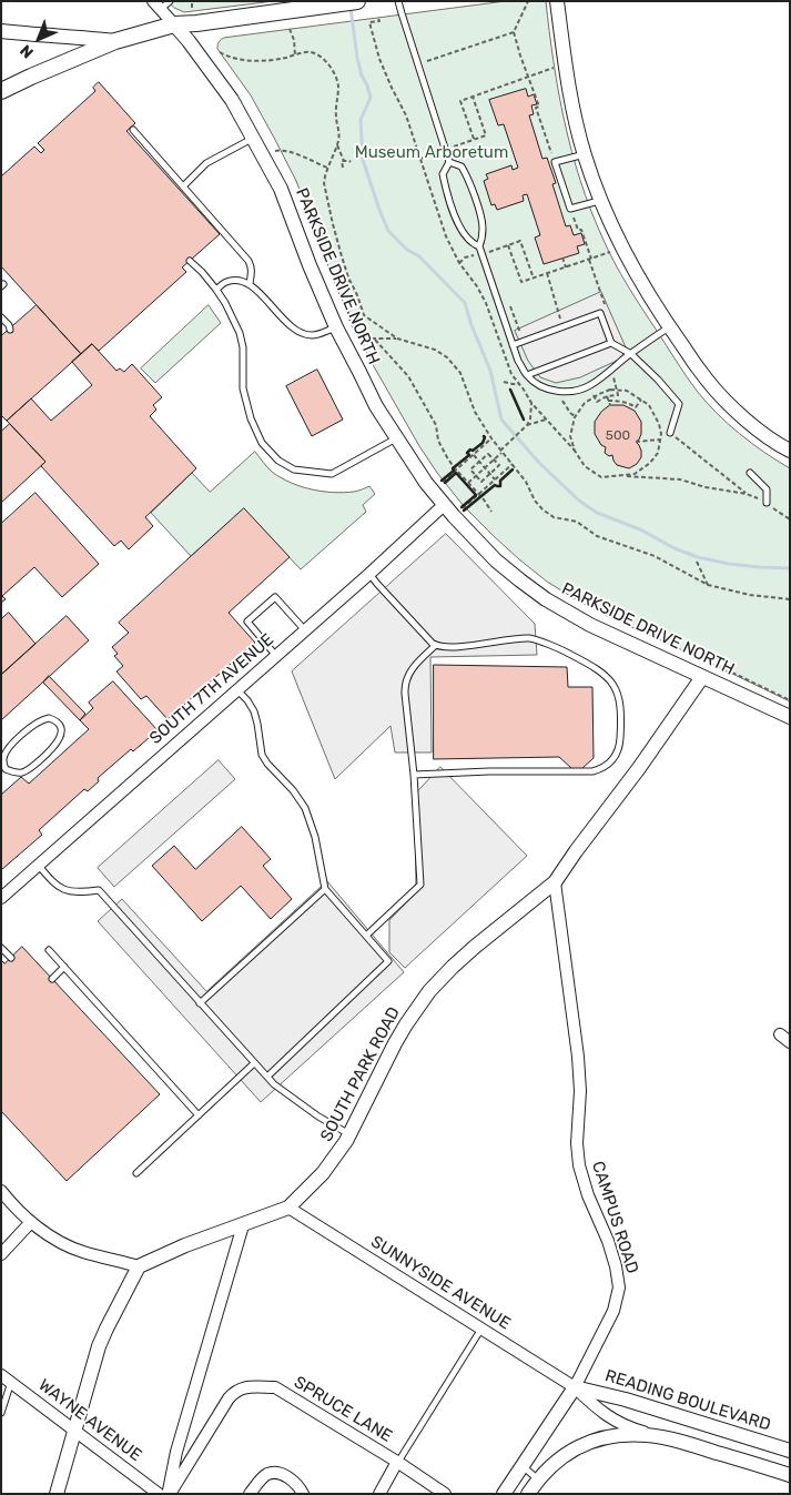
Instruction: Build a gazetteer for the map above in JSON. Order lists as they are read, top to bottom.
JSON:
{
  "streets": {
    "street": [
      "PARKSIDE DRIVE NORTH",
      "SOUTH 7TH AVENUE",
      "SOUTH PARK ROAD",
      "CAMPUS ROAD",
      "SUNNYSIDE AVENUE",
      "READING BOULEVARD",
      "SPRUCE LANE",
      "WAYNE AVENUE"
    ]
  },
  "crossings": [
    ["PARKSIDE DRIVE NORTH", "SOUTH 7TH AVENUE"],
    ["PARKSIDE DRIVE NORTH", "SOUTH PARK ROAD"],
    ["SOUTH PARK ROAD", "CAMPUS ROAD"],
    ["SOUTH PARK ROAD", "SUNNYSIDE AVENUE"],
    ["SOUTH PARK ROAD", "SPRUCE LANE"],
    ["CAMPUS ROAD", "SUNNYSIDE AVENUE"],
    ["CAMPUS ROAD", "READING BOULEVARD"],
    ["SUNNYSIDE AVENUE", "READING BOULEVARD"]
  ],
  "parks": ["Museum Arboretum"],
  "house_numbers": ["500"],
  "north": "bottom left"
}
